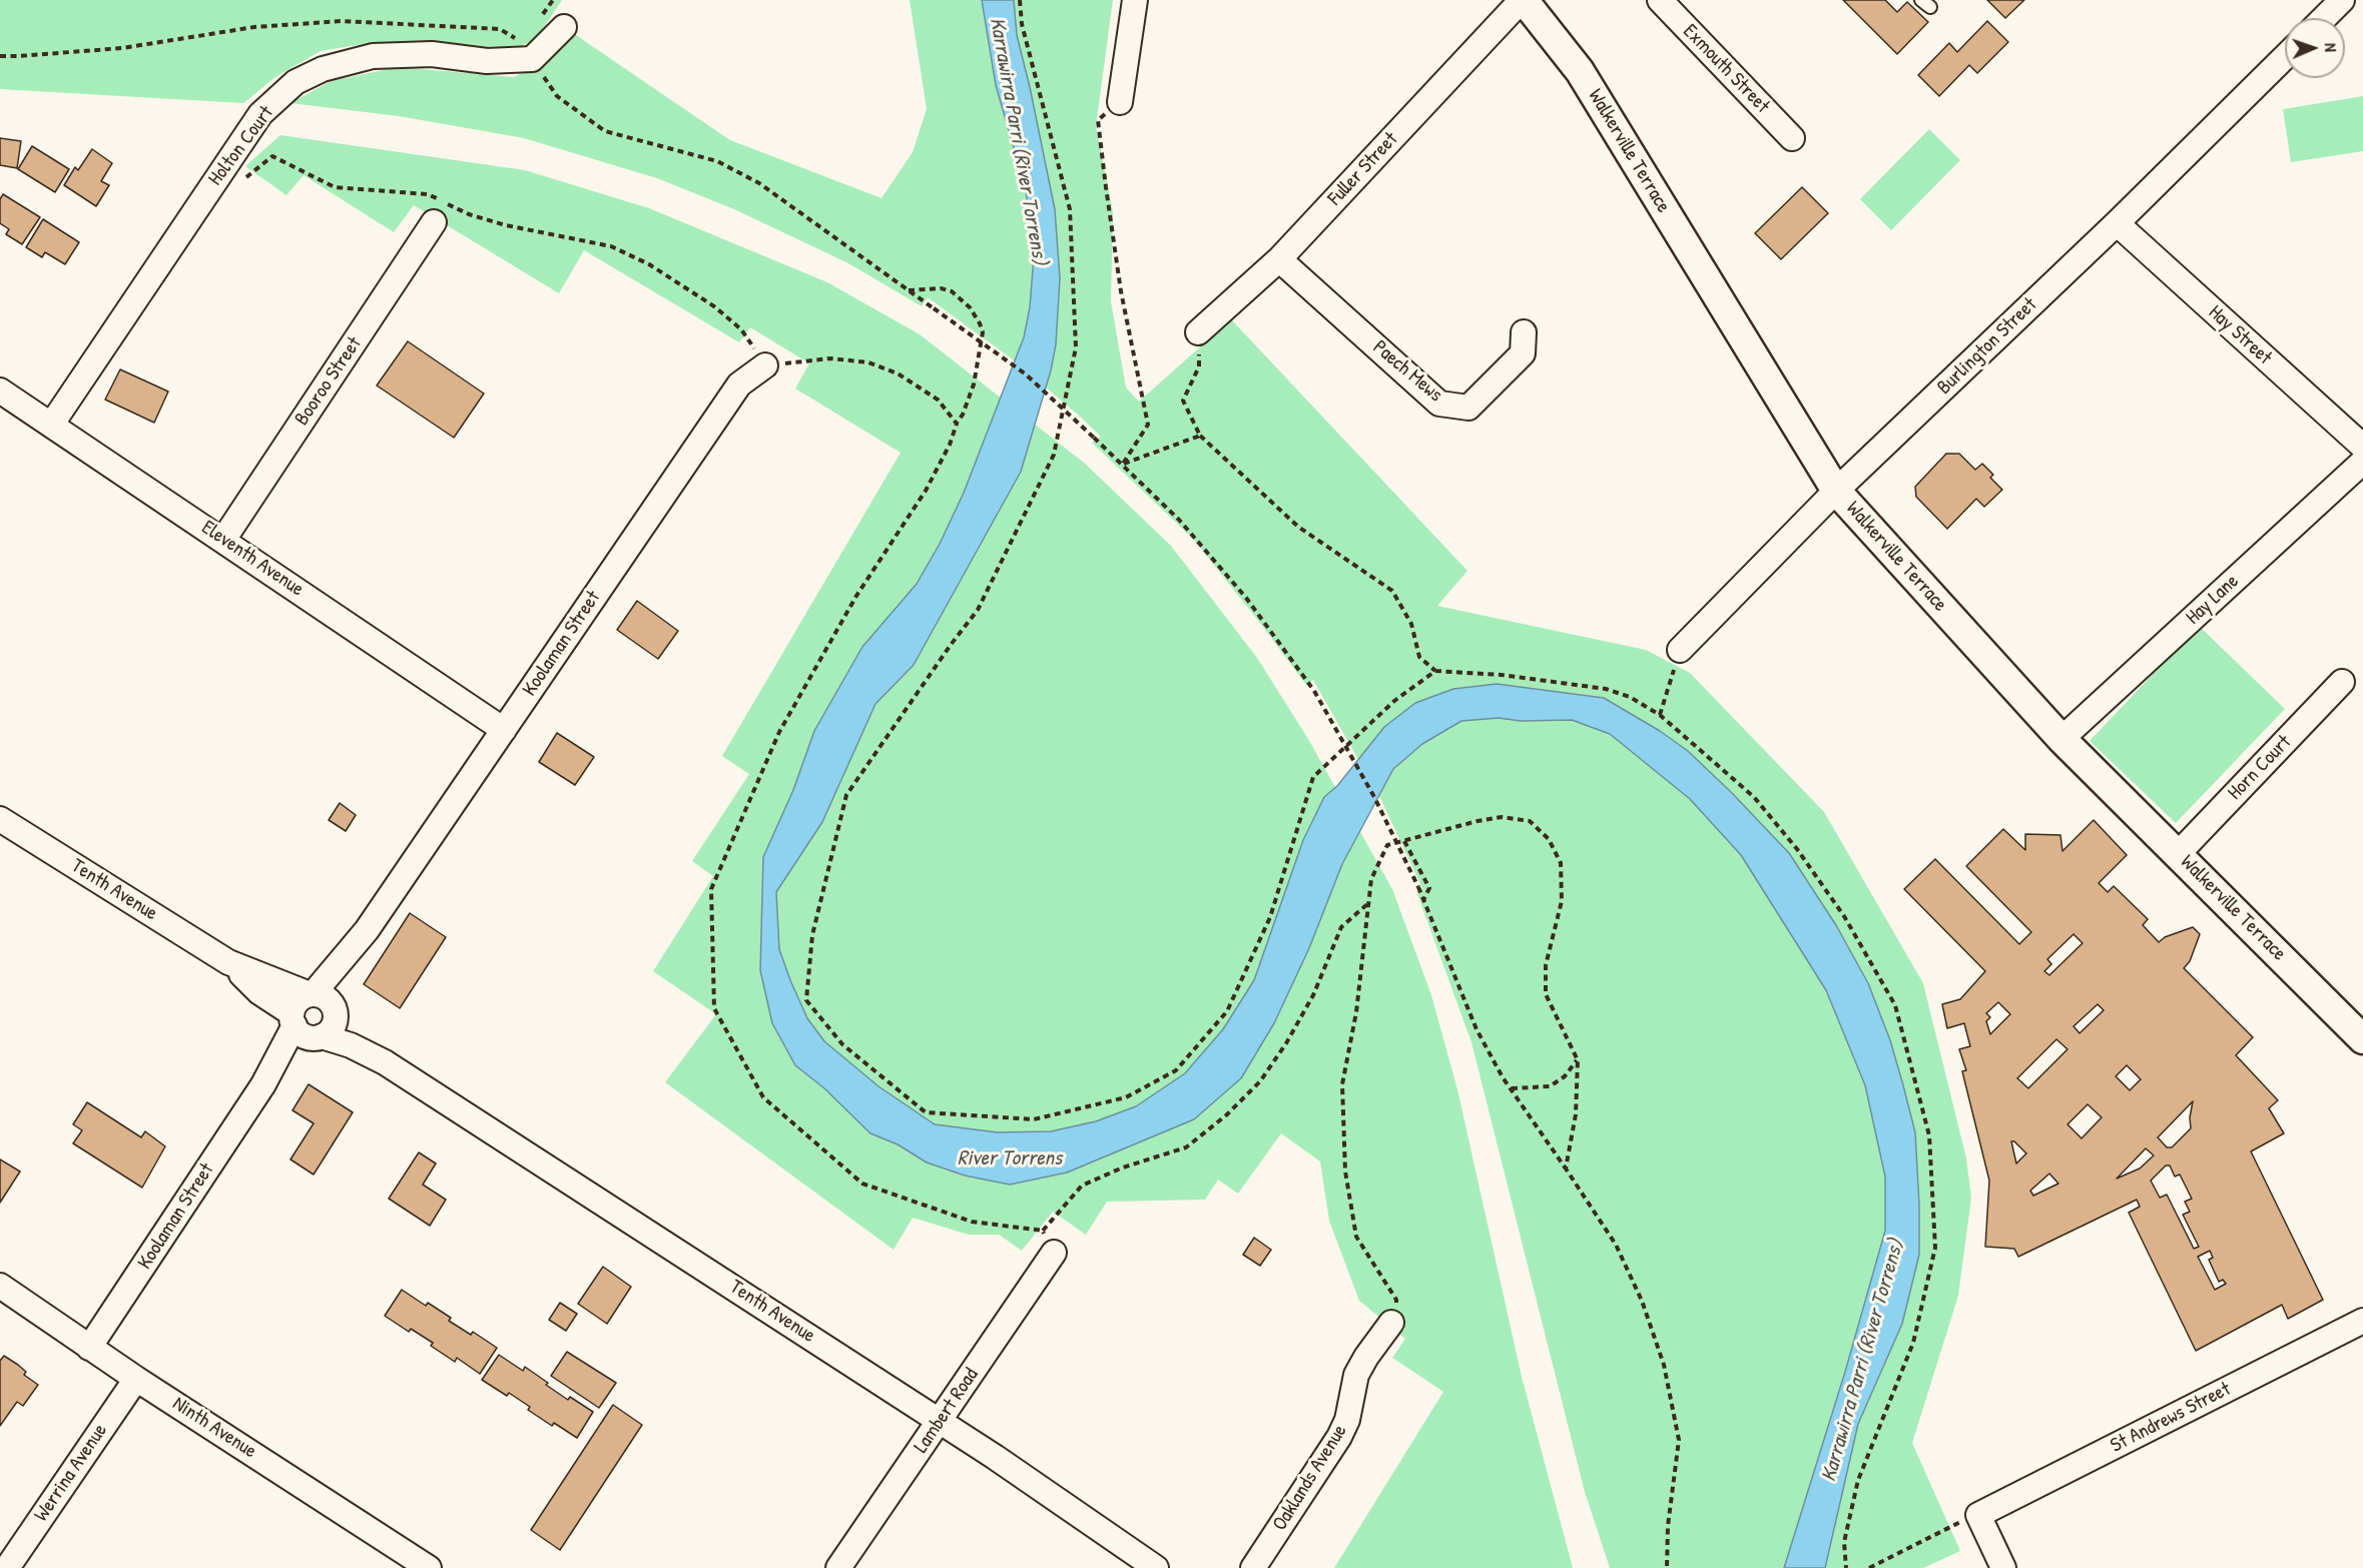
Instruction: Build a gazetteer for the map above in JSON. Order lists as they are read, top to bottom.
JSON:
{
  "streets": {
    "street": [
      "Exmouth Street",
      "Holton Court",
      "Walkerville Terrace",
      "Fuller Street",
      "Hay Street",
      "Burlington Street",
      "Paech Mews",
      "Booroo Street",
      "Eleventh Avenue",
      "Hay Lane",
      "Koolaman Street",
      "Horn Court",
      "Tenth Avenue",
      "Lambert Road",
      "St Andrews Street",
      "Ninth Avenue",
      "Werrina Avenue",
      "Oaklands Avenue"
    ]
  },
  "crossings": [
    ["Holton Court", "Eleventh Avenue"],
    ["Walkerville Terrace", "Fuller Street"],
    ["Walkerville Terrace", "Burlington Street"],
    ["Walkerville Terrace", "Hay Lane"],
    ["Walkerville Terrace", "Horn Court"],
    ["Fuller Street", "Paech Mews"],
    ["Hay Street", "Burlington Street"],
    ["Booroo Street", "Eleventh Avenue"],
    ["Eleventh Avenue", "Koolaman Street"],
    ["Koolaman Street", "Tenth Avenue"],
    ["Koolaman Street", "Ninth Avenue"],
    ["Tenth Avenue", "Lambert Road"],
    ["Ninth Avenue", "Werrina Avenue"]
  ],
  "water": ["Karrawirra Parri (River Torrens)", "River Torrens"],
  "north": "right"
}
